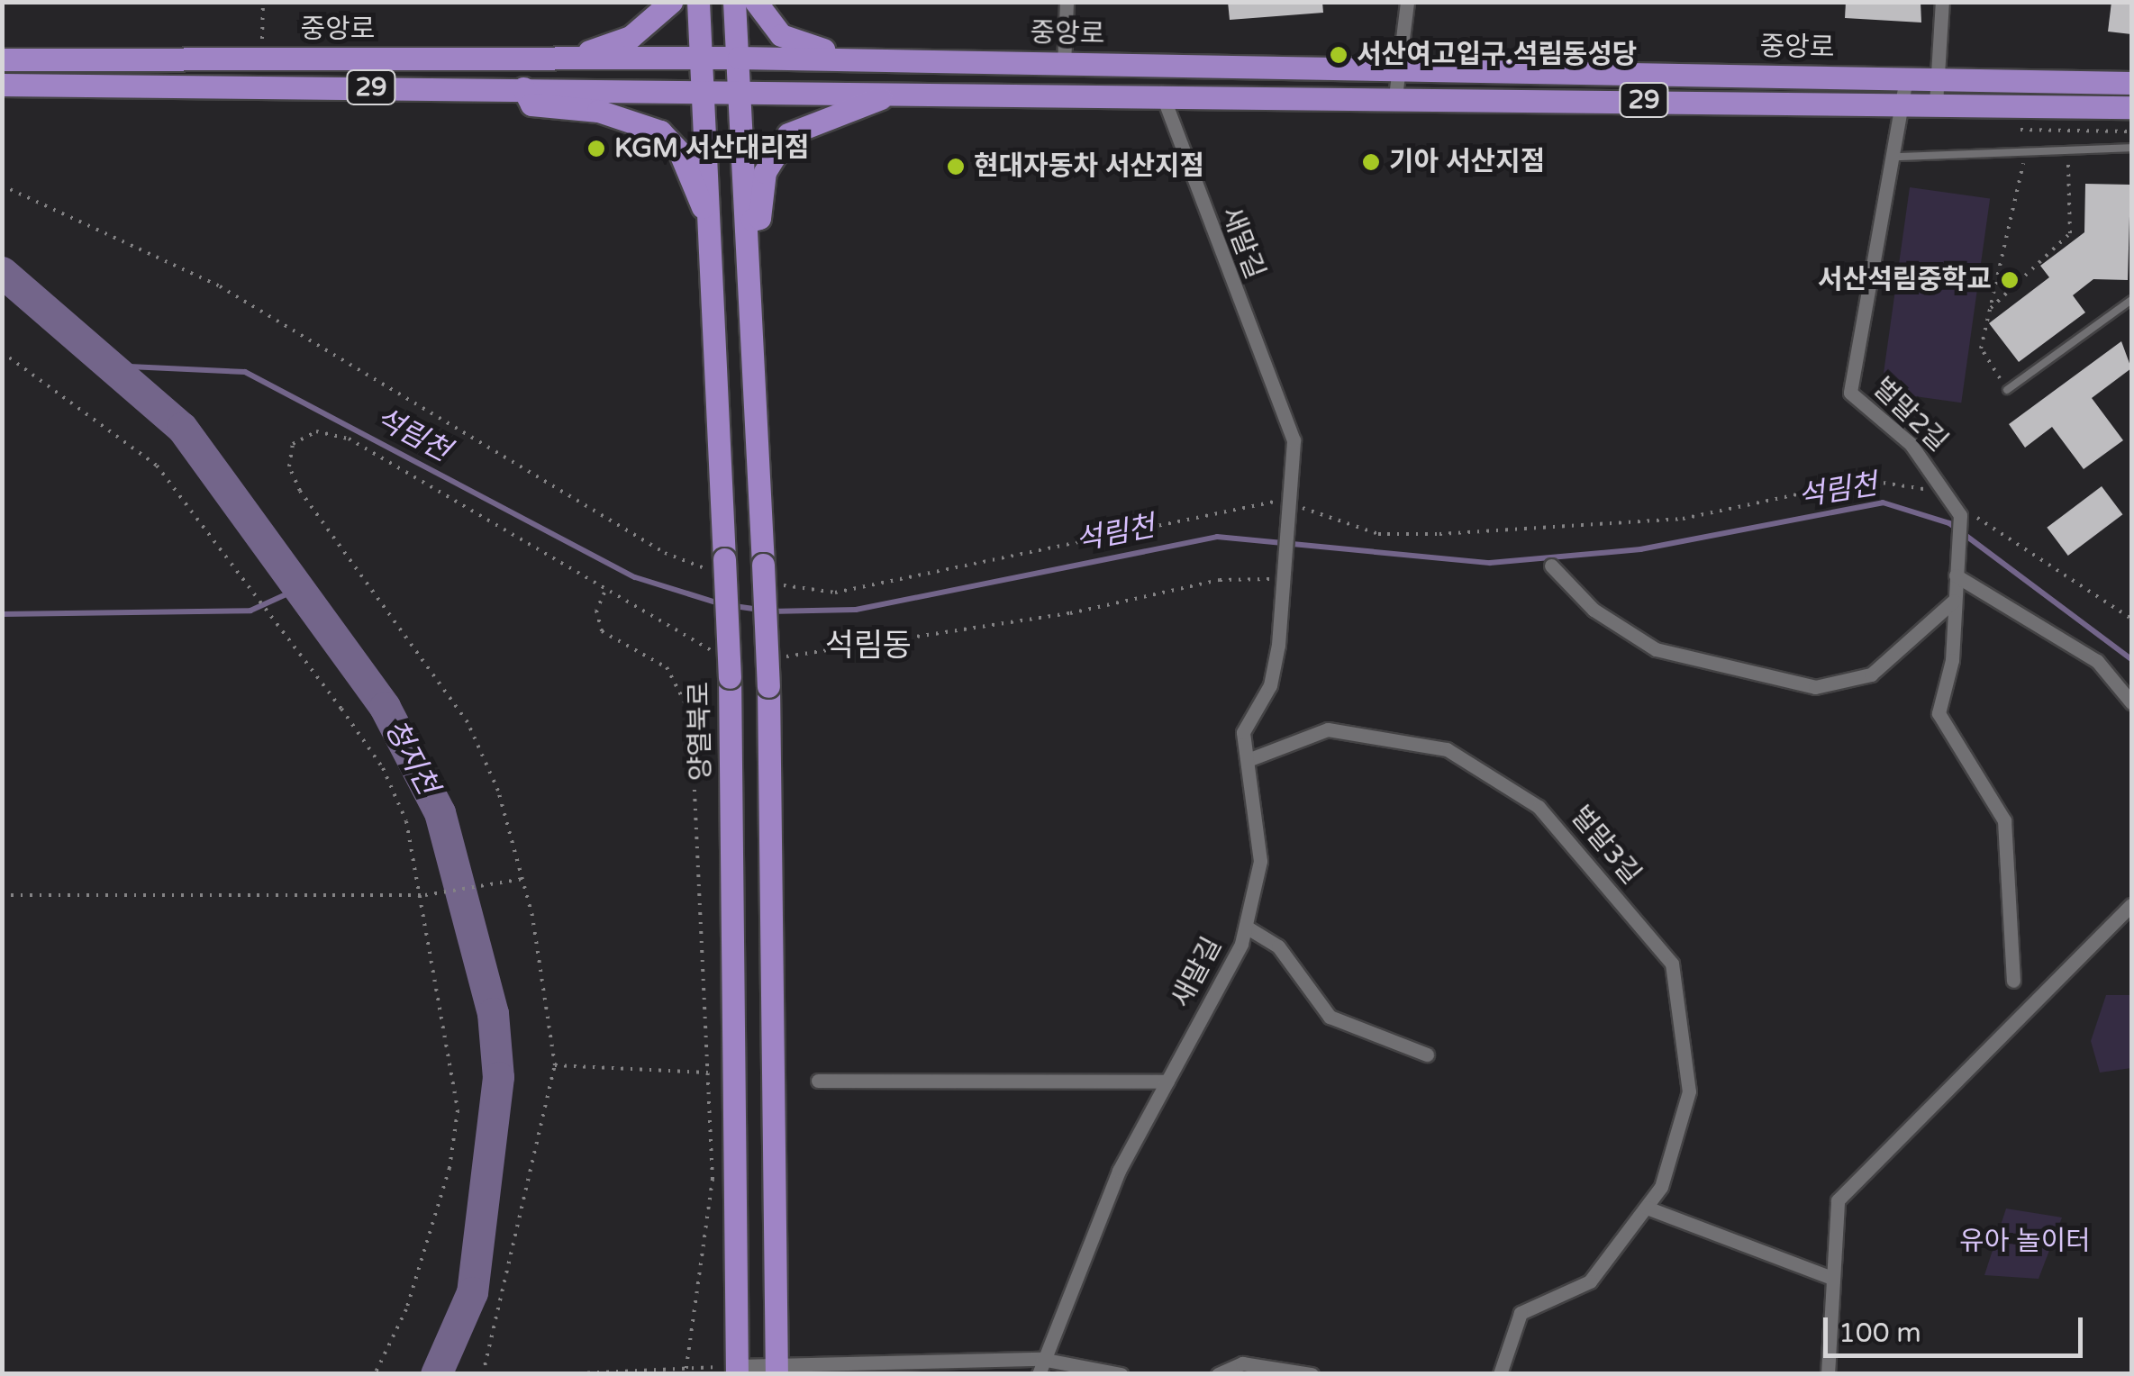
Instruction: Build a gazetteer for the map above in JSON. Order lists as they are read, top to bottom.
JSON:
{
  "streets": {
    "main road": ["중앙로", "29", "양열북로"],
    "street": ["새말길", "벌말2길", "벌말3길"]
  },
  "crossings": [
    ["중앙로", "새말길"],
    ["중앙로", "벌말2길"],
    ["중앙로", "양열북로"],
    ["새말길", "벌말3길"]
  ],
  "districts": ["석림동"],
  "water": ["석림천", "청지천"],
  "parks": ["유아 놀이터"],
  "places": [
    "서산여고입구.석림동성당",
    "KGM 서산대리점",
    "기아 서산지점",
    "현대자동차 서산지점",
    "서산석림중학교"
  ],
  "scale_bar": "100 m"
}
